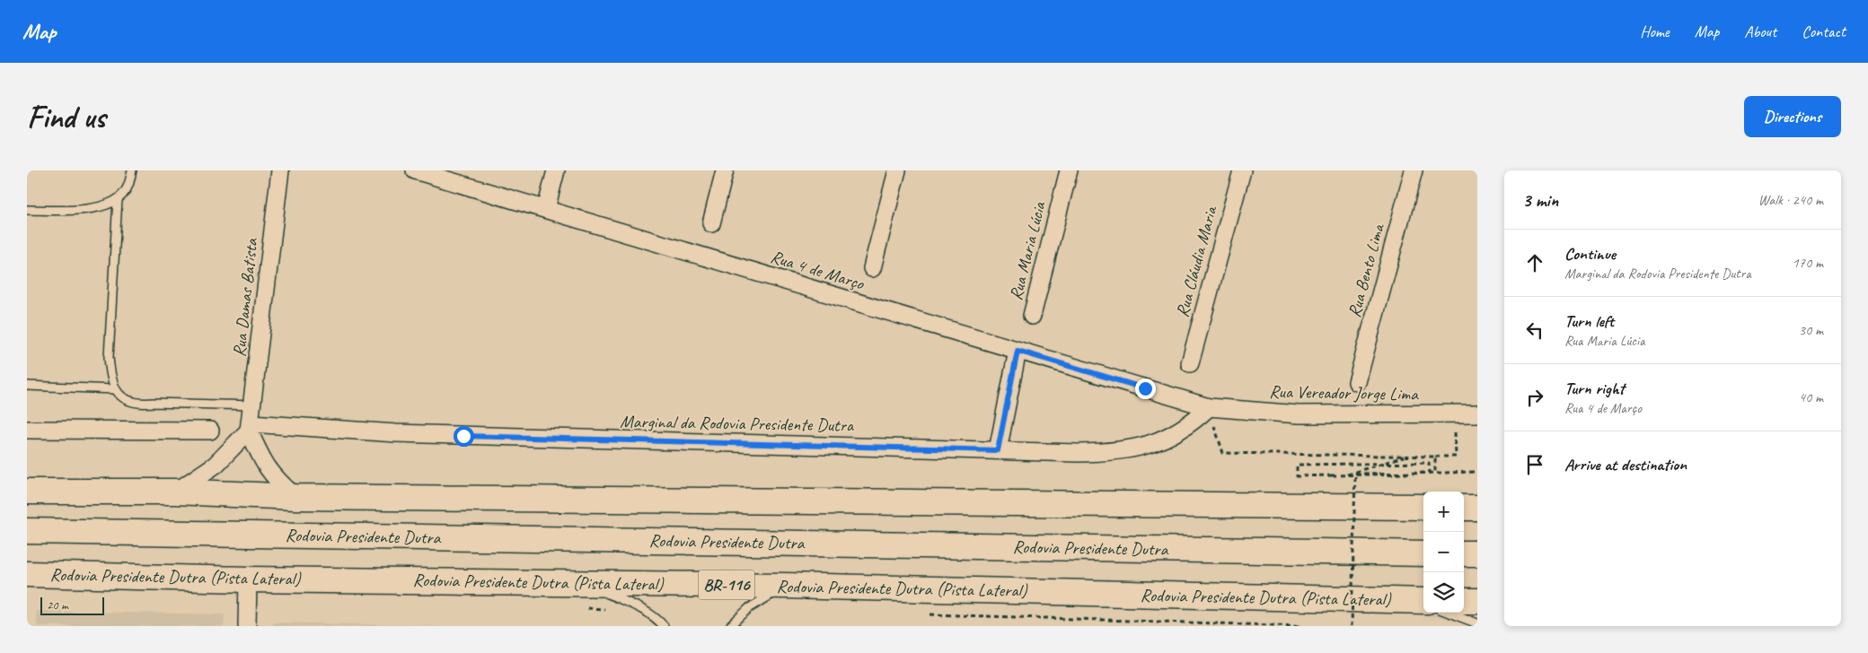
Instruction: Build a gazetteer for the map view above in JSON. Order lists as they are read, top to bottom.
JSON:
{
  "streets": {
    "highway": ["Rodovia Presidente Dutra", "Rodovia Presidente Dutra (Pista Lateral)", "BR-116"],
    "street": [
      "Rua Maria Lúcia",
      "Rua Cláudia Maria",
      "Rua 4 de Março",
      "Rua Bento Lima",
      "Rua Damas Batista",
      "Rua Vereador Jorge Lima",
      "Marginal da Rodovia Presidente Dutra"
    ]
  },
  "crossings": [
    ["Rua 4 de Março", "Rua Vereador Jorge Lima"],
    ["Rua 4 de Março", "Marginal da Rodovia Presidente Dutra"],
    ["Rua Damas Batista", "Marginal da Rodovia Presidente Dutra"],
    ["Rua Vereador Jorge Lima", "Marginal da Rodovia Presidente Dutra"]
  ],
  "scale_bar": "20 m",
  "page": {
    "header": "Map",
    "nav": [
      "Home",
      "Map",
      "About",
      "Contact"
    ],
    "buttons": "Directions",
    "title": "Find us",
    "heading": ["3 min", "Walk · 240 m"],
    "list": [
      ["Continue", "Marginal da Rodovia Presidente Dutra", "170 m"],
      ["Turn left", "Rua Maria Lúcia", "30 m"],
      ["Turn right", "Rua 4 de Março", "40 m"],
      "Arrive at destination"
    ],
    "map_buttons": ["+", "−"],
    "scale": "20 m"
  }
}
